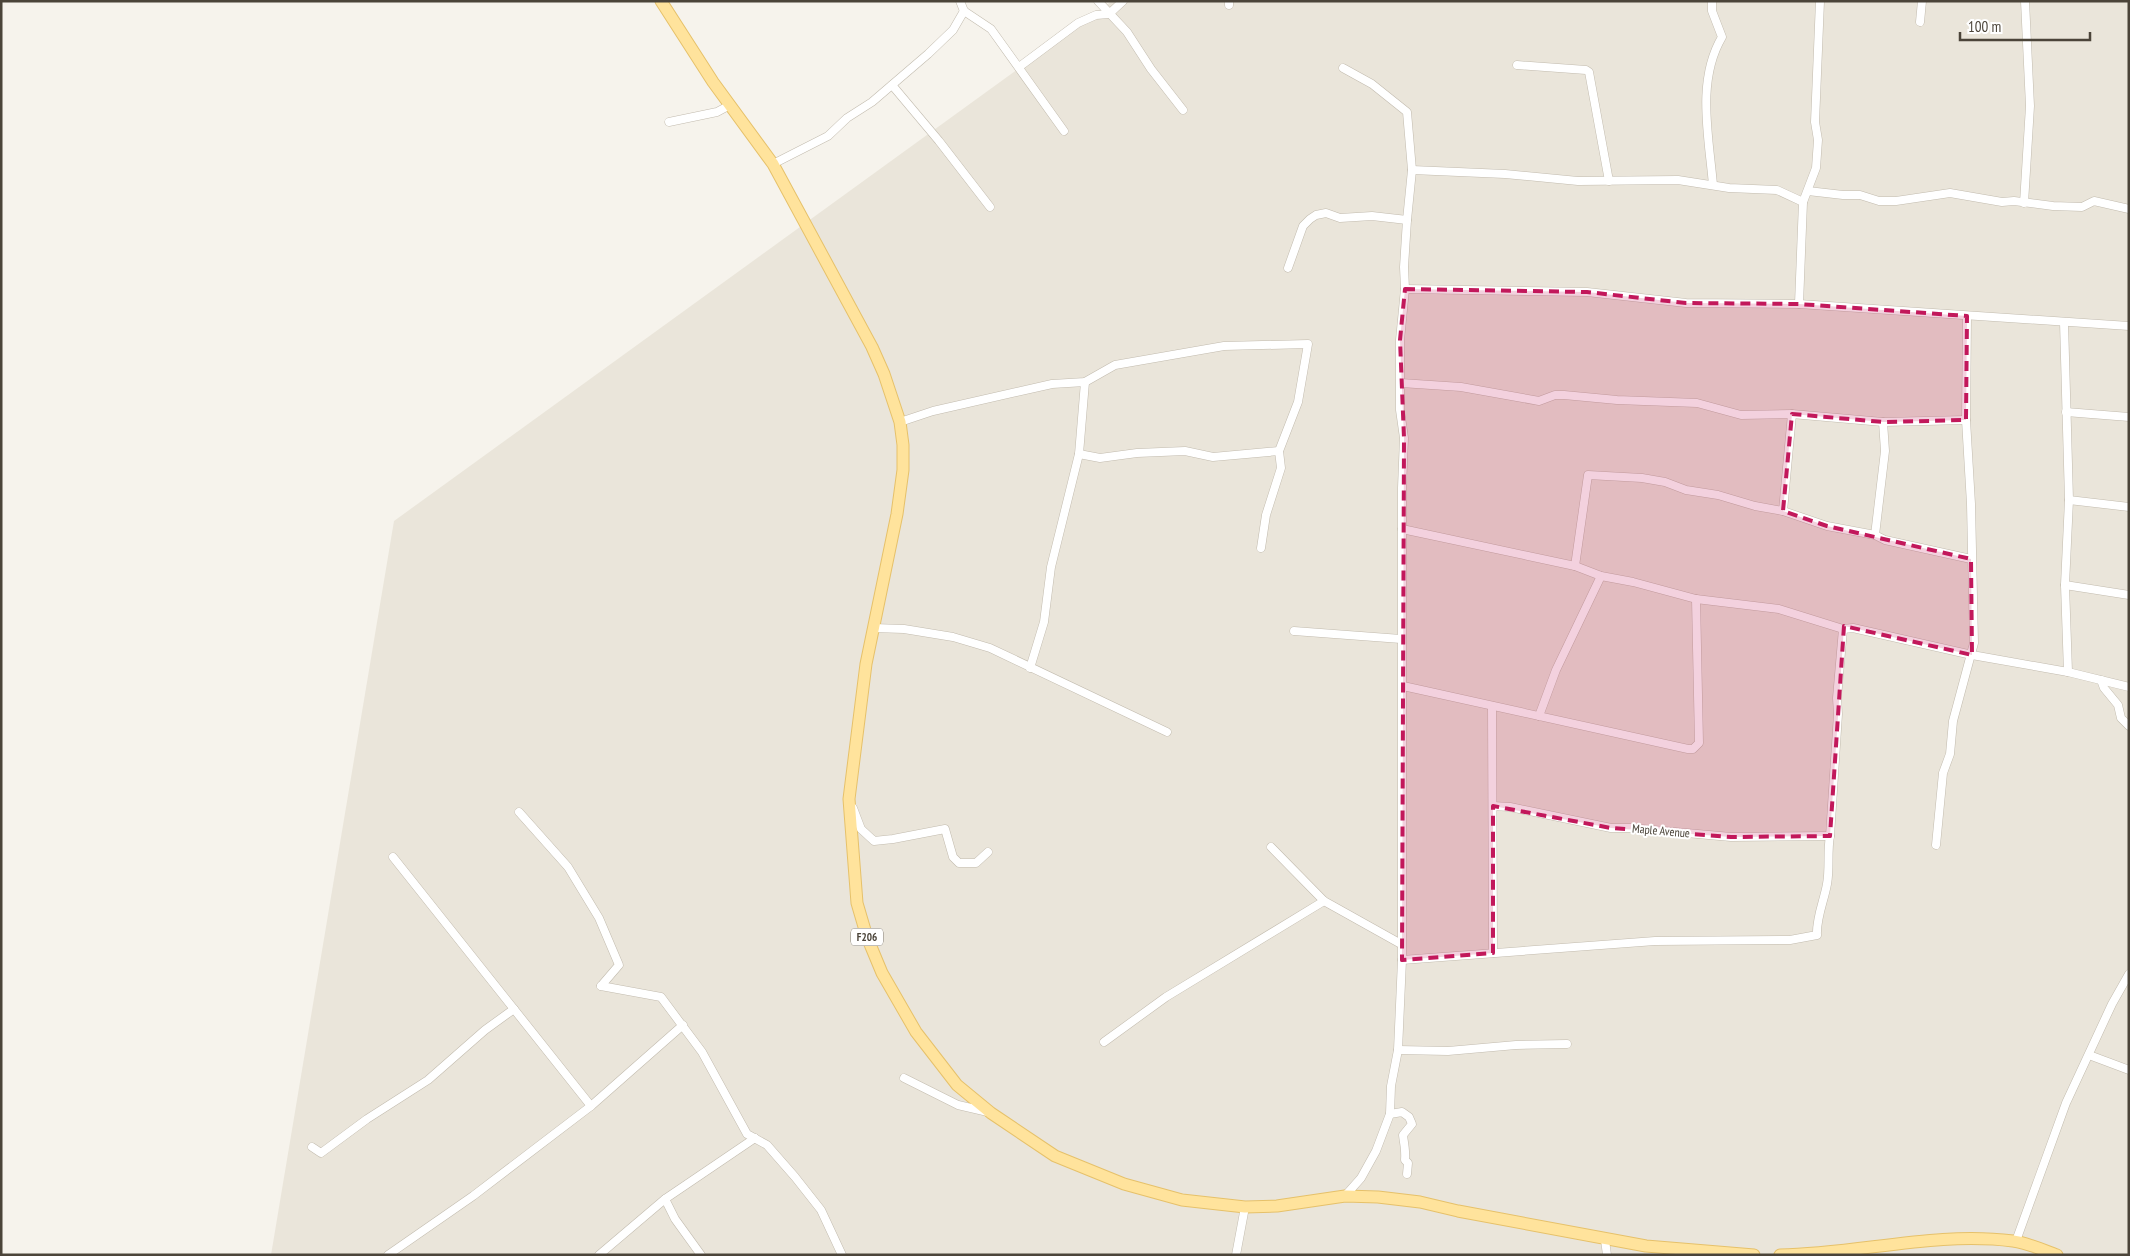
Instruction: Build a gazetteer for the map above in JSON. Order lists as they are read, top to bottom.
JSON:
{
  "streets": {
    "main road": ["F206"],
    "street": ["Maple Avenue"]
  },
  "scale_bar": "100 m"
}
